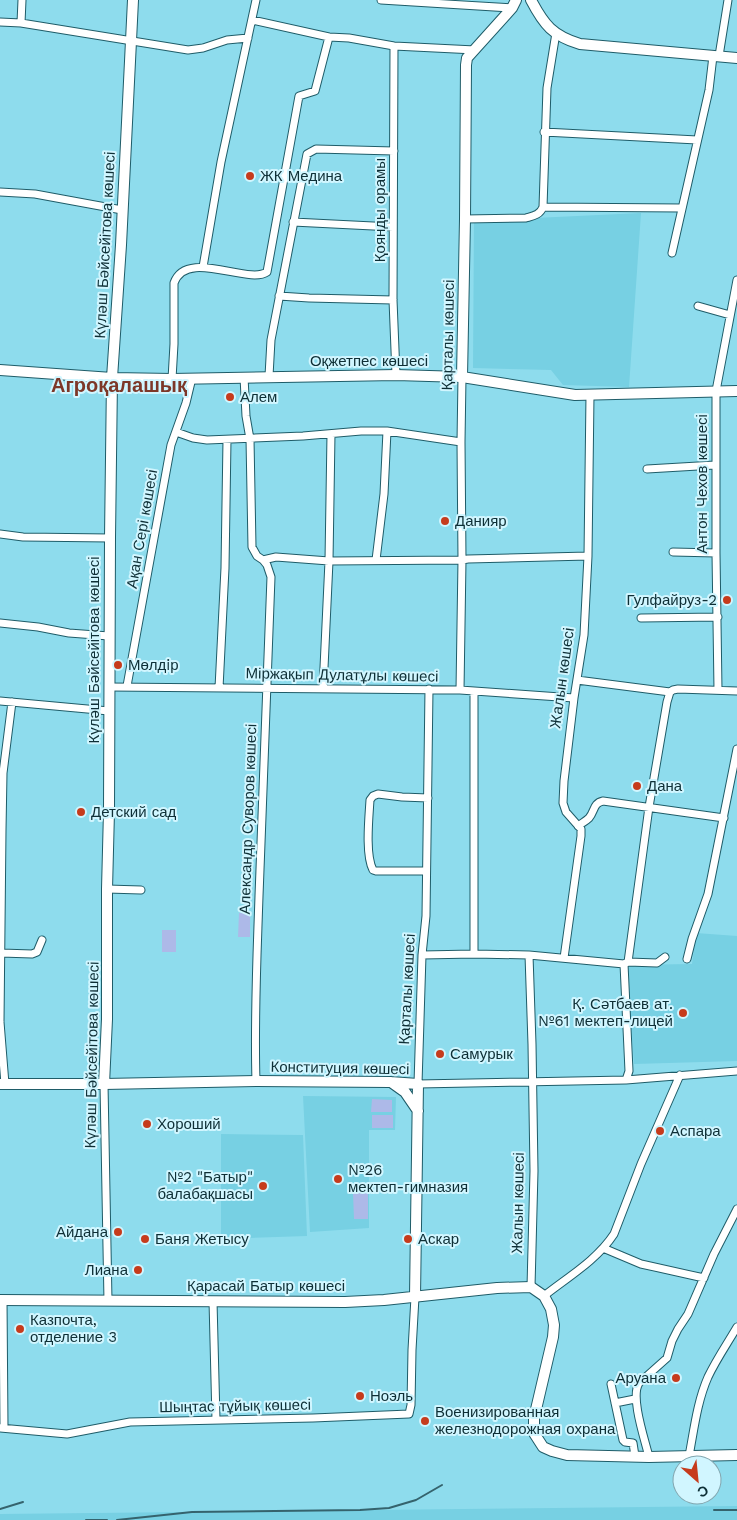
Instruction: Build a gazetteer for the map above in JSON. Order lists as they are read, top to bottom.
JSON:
{
  "streets": {
    "street": [
      "Қоянды орамы",
      "Күләш Бәйсейітова көшесі",
      "Қарталы көшесі",
      "Оқжетпес көшесі",
      "Антон Чехов көшесі",
      "Ақан Сері көшесі",
      "Міржақып Дулатұлы көшесі",
      "Жалын көшесі",
      "Александр Суворов көшесі",
      "Конституция көшесі",
      "Қарасай Батыр көшесі",
      "Шыңтас тұйық көшесі"
    ]
  },
  "crossings": [
    ["Қоянды орамы", "Оқжетпес көшесі"],
    ["Күләш Бәйсейітова көшесі", "Оқжетпес көшесі"],
    ["Күләш Бәйсейітова көшесі", "Міржақып Дулатұлы көшесі"],
    ["Күләш Бәйсейітова көшесі", "Конституция көшесі"],
    ["Күләш Бәйсейітова көшесі", "Қарасай Батыр көшесі"],
    ["Қарталы көшесі", "Оқжетпес көшесі"],
    ["Қарталы көшесі", "Міржақып Дулатұлы көшесі"],
    ["Қарталы көшесі", "Конституция көшесі"],
    ["Қарталы көшесі", "Қарасай Батыр көшесі"],
    ["Қарталы көшесі", "Шыңтас тұйық көшесі"],
    ["Оқжетпес көшесі", "Антон Чехов көшесі"],
    ["Оқжетпес көшесі", "Ақан Сері көшесі"],
    ["Оқжетпес көшесі", "Жалын көшесі"],
    ["Оқжетпес көшесі", "Александр Суворов көшесі"],
    ["Ақан Сері көшесі", "Міржақып Дулатұлы көшесі"],
    ["Міржақып Дулатұлы көшесі", "Жалын көшесі"],
    ["Міржақып Дулатұлы көшесі", "Александр Суворов көшесі"],
    ["Жалын көшесі", "Конституция көшесі"],
    ["Жалын көшесі", "Қарасай Батыр көшесі"],
    ["Александр Суворов көшесі", "Конституция көшесі"]
  ],
  "districts": ["Агроқалашық"],
  "places": [
    "ЖК Медина",
    "Алем",
    "Данияр",
    "Гулфайруз-2",
    "Мөлдiр",
    "Дана",
    "Детский сад",
    "Қ. Сәтбаев ат. №61 мектеп-лицей",
    "Самурык",
    "Хороший",
    "Аспара",
    "№26 мектеп-гимназия",
    "№2 \"Батыр\" балабақшасы",
    "Айдана",
    "Баня Жетысу",
    "Аскар",
    "Лиана",
    "Казпочта, отделение 3",
    "Аруана",
    "Ноэль",
    "Военизированная железнодорожная охрана"
  ],
  "north": "bottom right"
}
